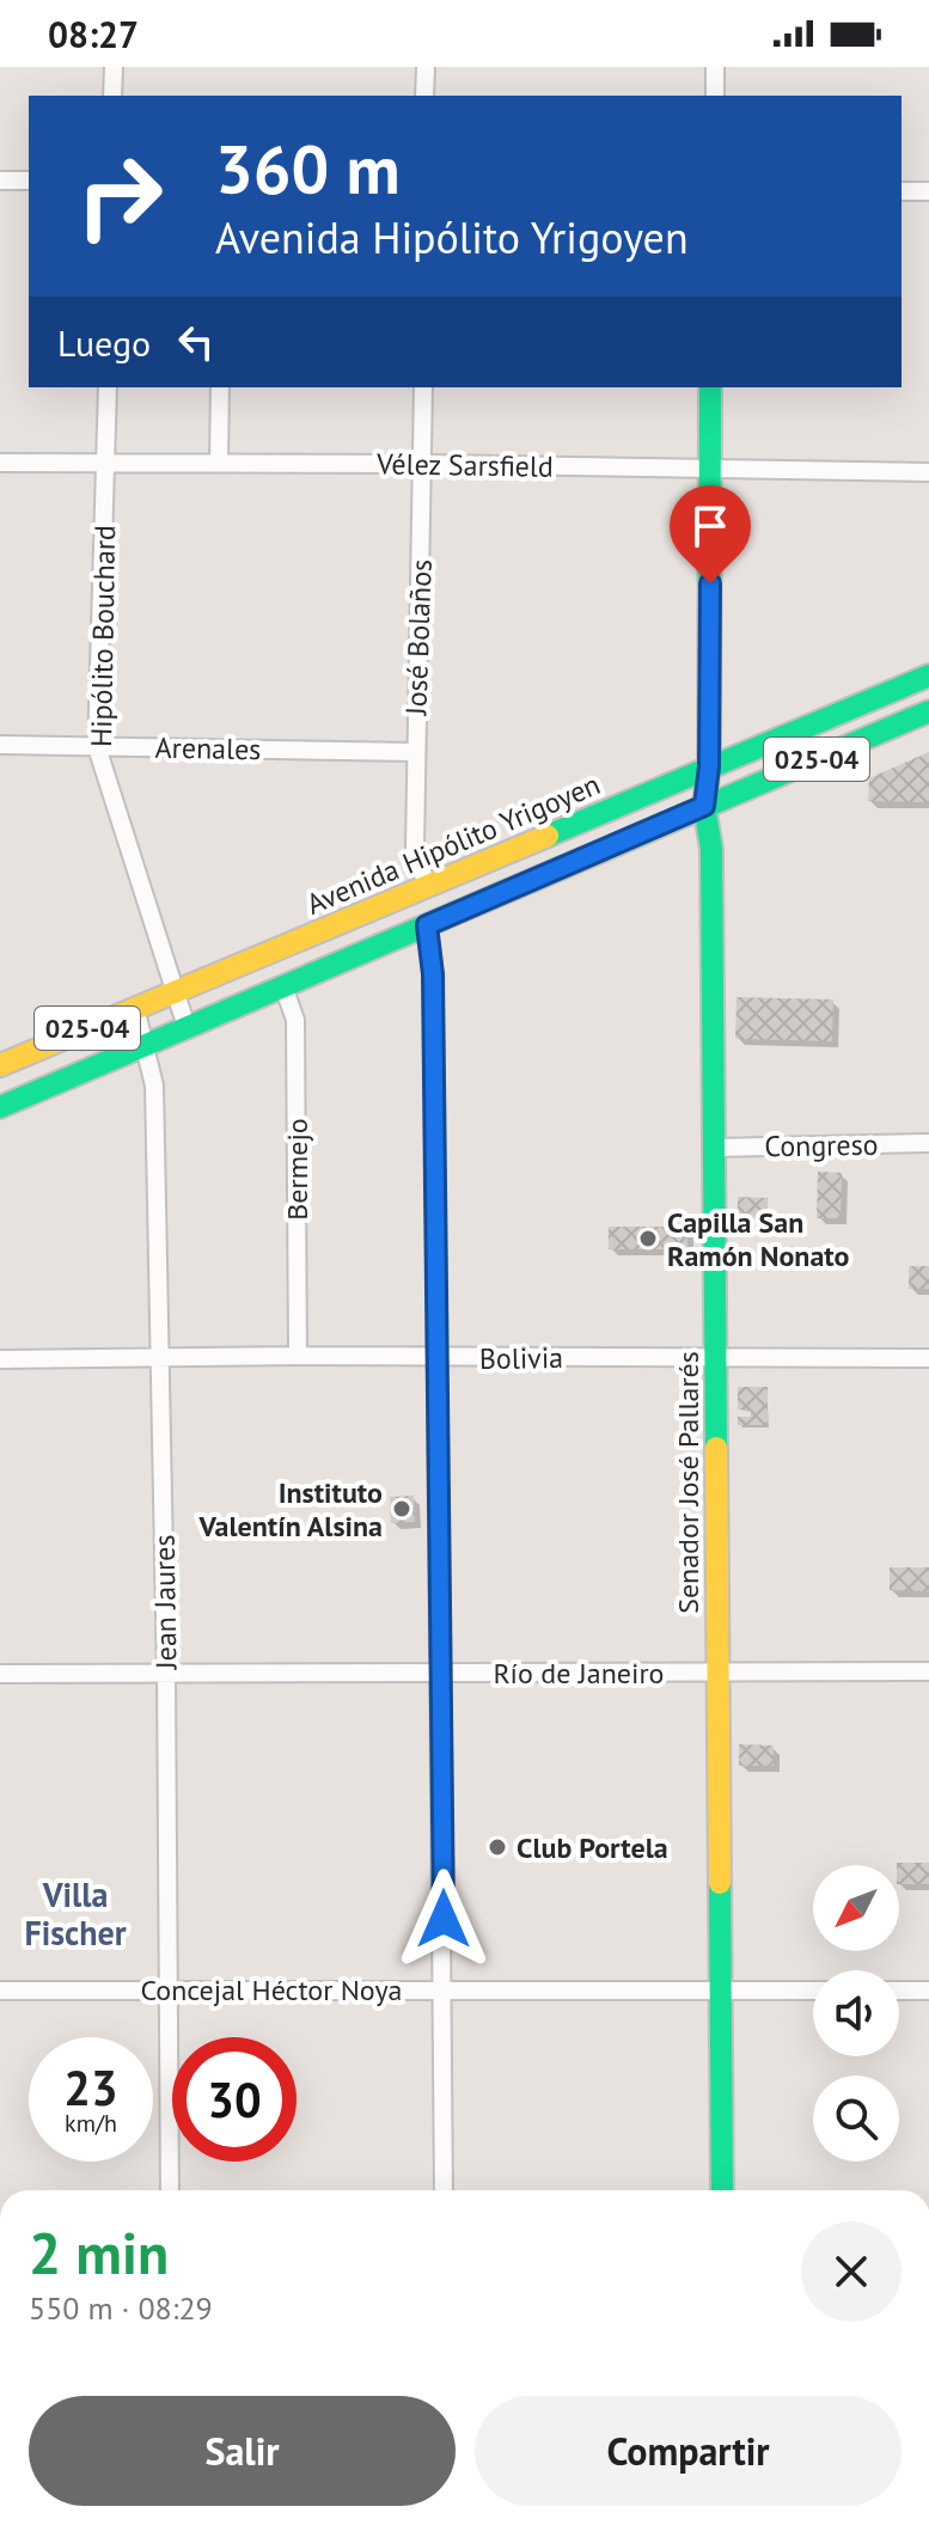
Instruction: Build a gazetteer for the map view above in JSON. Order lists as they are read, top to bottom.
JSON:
{
  "streets": {
    "main road": ["025-04", "Avenida Hipólito Yrigoyen", "Senador José Pallarés"],
    "street": [
      "Vélez Sarsfield",
      "Hipólito Bouchard",
      "José Bolaños",
      "Arenales",
      "Congreso",
      "Bermejo",
      "Bolivia",
      "Jean Jaures",
      "Río de Janeiro",
      "Concejal Héctor Noya"
    ]
  },
  "crossings": [
    ["Vélez Sarsfield", "Hipólito Bouchard"],
    ["Vélez Sarsfield", "José Bolaños"],
    ["Vélez Sarsfield", "Senador José Pallarés"],
    ["Hipólito Bouchard", "Arenales"],
    ["Hipólito Bouchard", "Avenida Hipólito Yrigoyen"],
    ["José Bolaños", "Arenales"],
    ["José Bolaños", "Avenida Hipólito Yrigoyen"],
    ["025-04", "Bermejo"],
    ["025-04", "Senador José Pallarés"],
    ["025-04", "Jean Jaures"],
    ["Avenida Hipólito Yrigoyen", "Senador José Pallarés"],
    ["Avenida Hipólito Yrigoyen", "Jean Jaures"],
    ["Congreso", "Senador José Pallarés"],
    ["Bermejo", "Bolivia"],
    ["Bolivia", "Senador José Pallarés"],
    ["Bolivia", "Jean Jaures"],
    ["Senador José Pallarés", "Río de Janeiro"],
    ["Senador José Pallarés", "Concejal Héctor Noya"],
    ["Jean Jaures", "Río de Janeiro"],
    ["Jean Jaures", "Concejal Héctor Noya"]
  ],
  "districts": ["Villa Fischer"],
  "places": ["Capilla San Ramón Nonato", "Instituto Valentín Alsina", "Club Portela"],
  "north": "bottom left",
  "page": {
    "status": "08:27",
    "turn": ["360 m", "Avenida Hipólito Yrigoyen"],
    "then": "Luego",
    "speed": "23 km/h",
    "limit": "30",
    "heading": ["2 min", "550 m · 08:29"],
    "buttons": ["Salir", "Compartir"]
  }
}
